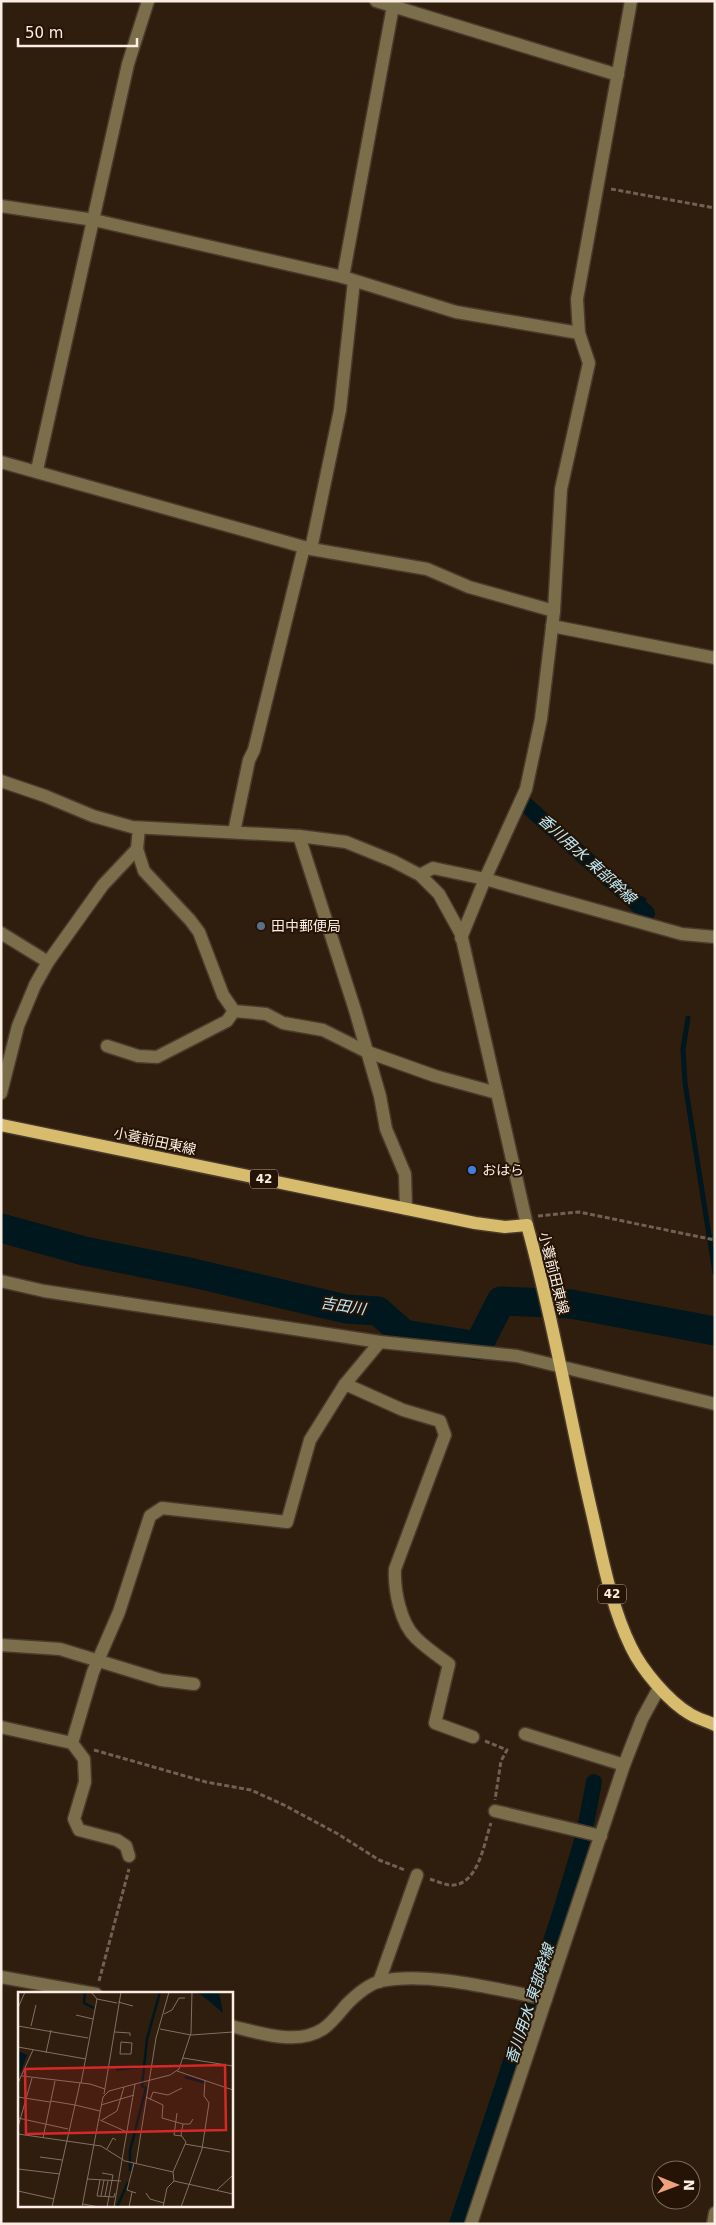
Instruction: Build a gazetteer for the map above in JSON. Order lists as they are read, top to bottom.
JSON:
{
  "streets": {
    "main road": ["小蓑前田東線", "42"]
  },
  "water": ["香川用水 東部幹線", "吉田川"],
  "places": ["田中郵便局", "おはら"],
  "scale_bar": "50 m",
  "north": "right"
}
